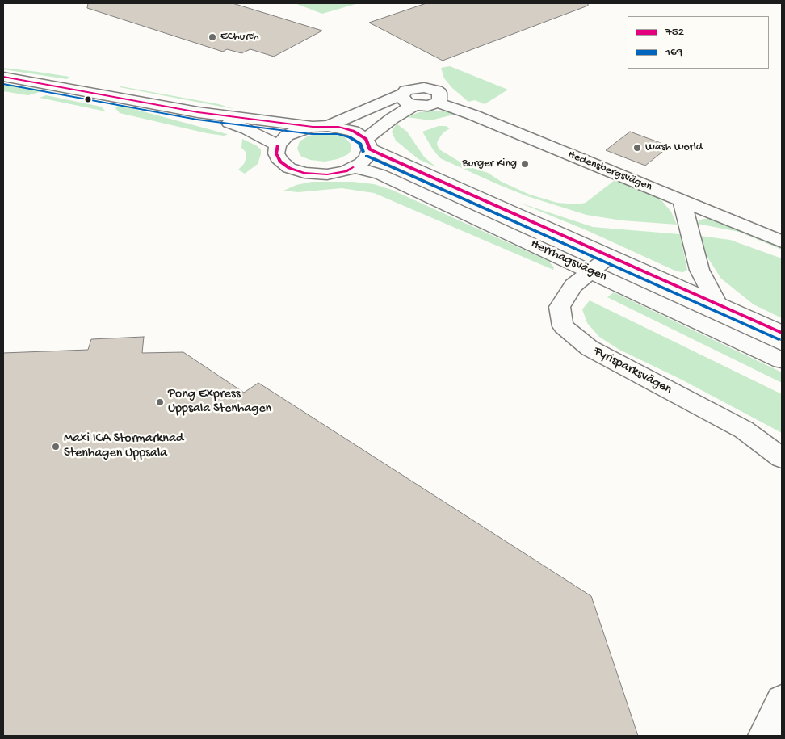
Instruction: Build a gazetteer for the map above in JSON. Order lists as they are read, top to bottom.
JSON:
{
  "streets": {
    "street": ["Hedensbergsvägen", "Herrhagsvägen", "Fyrisparksvägen"]
  },
  "crossings": [
    ["Herrhagsvägen", "Fyrisparksvägen"]
  ],
  "places": [
    "EChurch",
    "Wash World",
    "Burger King",
    "Pong Express Uppsala Stenhagen",
    "Maxi ICA Stormarknad Stenhagen Uppsala"
  ],
  "lines": ["transit line 752", "transit line 169"],
  "legend": ["752", "169"]
}
